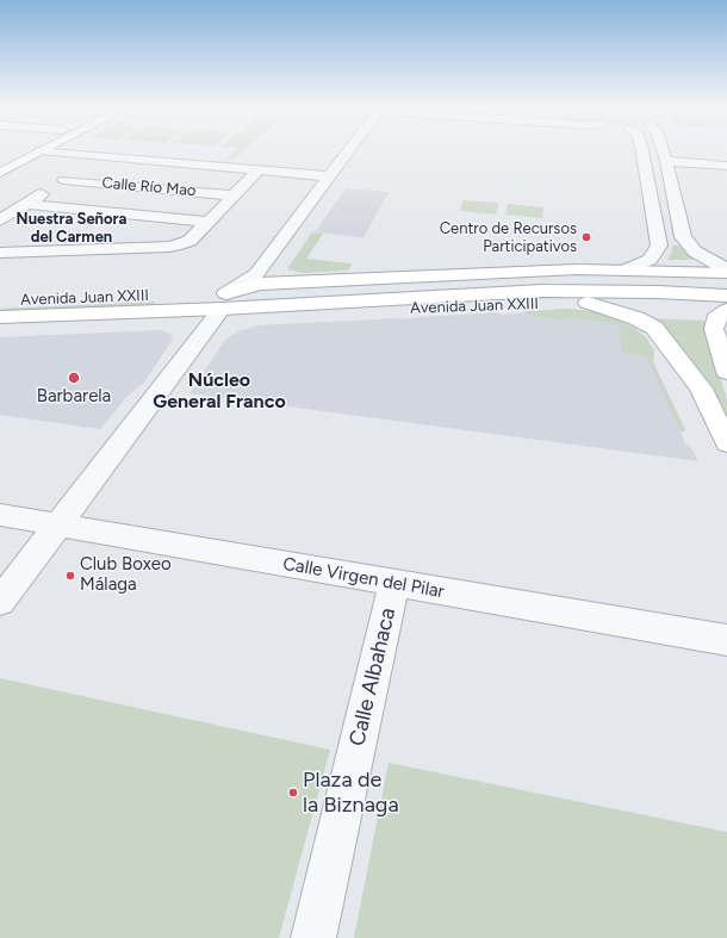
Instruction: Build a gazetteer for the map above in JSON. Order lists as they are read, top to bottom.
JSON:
{
  "streets": {
    "main road": ["Avenida Juan XXIII"],
    "street": ["Calle Río Mao", "Calle Virgen del Pilar", "Calle Albahaca"]
  },
  "crossings": [
    ["Calle Virgen del Pilar", "Calle Albahaca"]
  ],
  "districts": ["Nuestra Señora del Carmen", "Núcleo General Franco"],
  "places": [
    "Centro de Recursos Participativos",
    "Barbarela",
    "Club Boxeo Málaga",
    "Plaza de la Biznaga"
  ]
}
